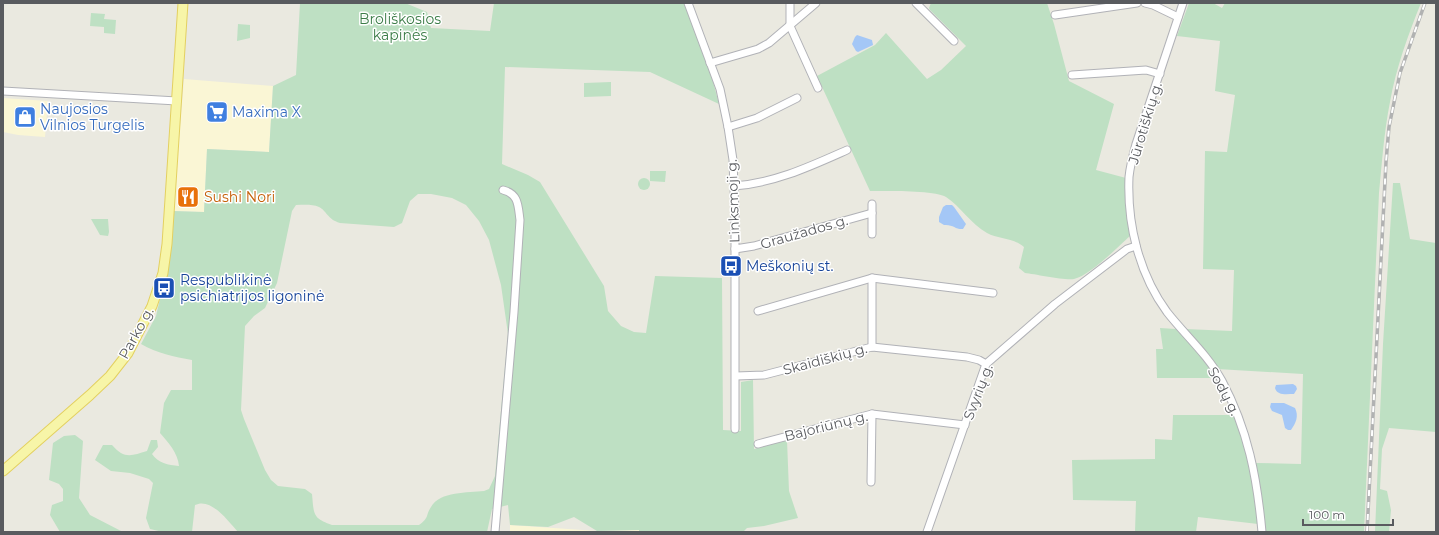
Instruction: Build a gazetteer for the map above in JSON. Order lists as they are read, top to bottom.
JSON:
{
  "streets": {
    "main road": ["Parko g."],
    "street": [
      "Jūrotiškių g.",
      "Linksmoji g.",
      "Graužados g.",
      "Skaidiškių g.",
      "Sodų g.",
      "Svyrių g.",
      "Bajoriūnų g."
    ]
  },
  "crossings": [
    ["Jūrotiškių g.", "Sodų g."],
    ["Jūrotiškių g.", "Svyrių g."],
    ["Linksmoji g.", "Graužados g."],
    ["Linksmoji g.", "Skaidiškių g."],
    ["Skaidiškių g.", "Svyrių g."],
    ["Sodų g.", "Svyrių g."],
    ["Svyrių g.", "Bajoriūnų g."]
  ],
  "parks": ["Broliškosios kapinės"],
  "places": {
    "supermarket": ["Maxima X"],
    "shop": ["Naujosios Vilnios Turgelis"],
    "restaurant": ["Sushi Nori"],
    "bus stop": ["Meškonių st.", "Respublikinė psichiatrijos ligoninė"]
  },
  "scale_bar": "100 m"
}
